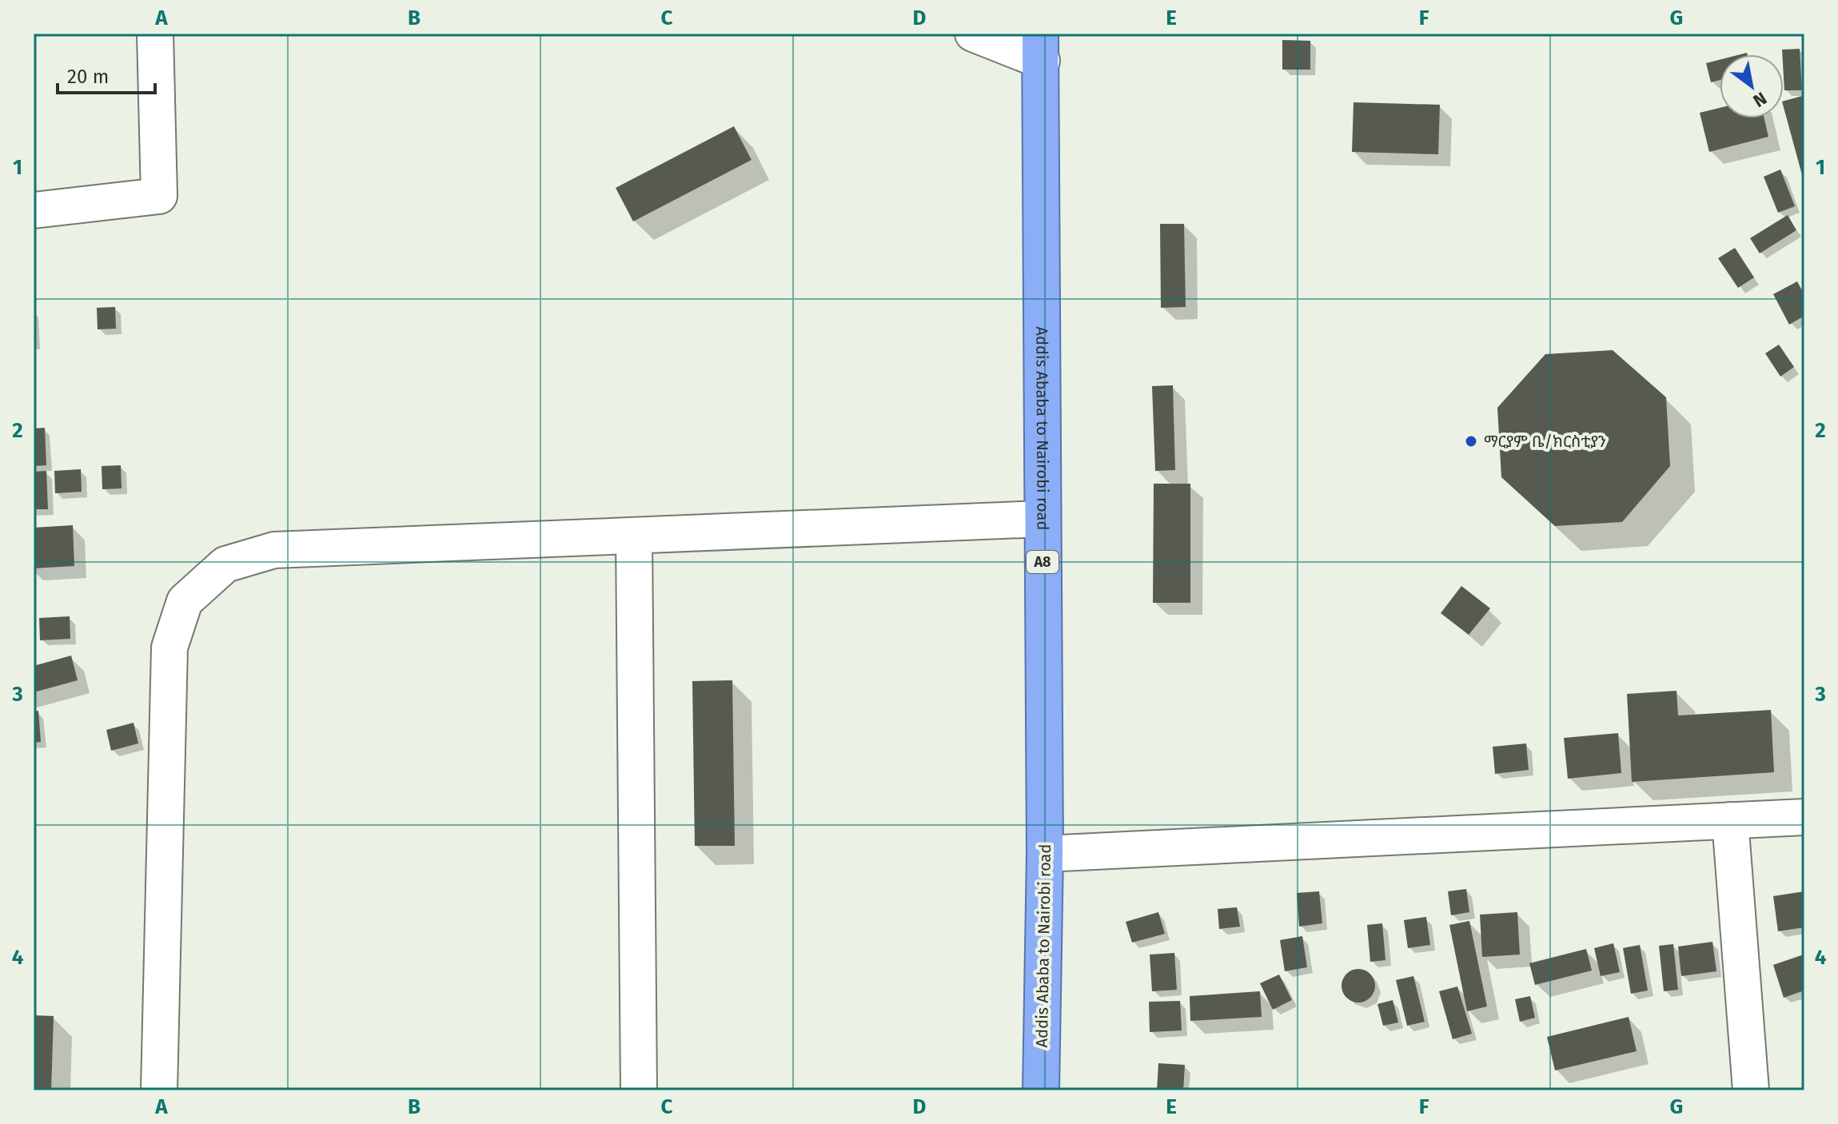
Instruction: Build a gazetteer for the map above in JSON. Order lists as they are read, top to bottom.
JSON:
{
  "streets": {
    "highway": ["Addis Ababa to Nairobi road", "A8"]
  },
  "places": ["ማርያም ቤ/ክርስቲያን"],
  "scale_bar": "20 m",
  "north": "bottom right",
  "grid": {
    "columns": [
      "A",
      "B",
      "C",
      "D",
      "E",
      "F",
      "G"
    ],
    "rows": [
      "1",
      "2",
      "3",
      "4"
    ]
  }
}
